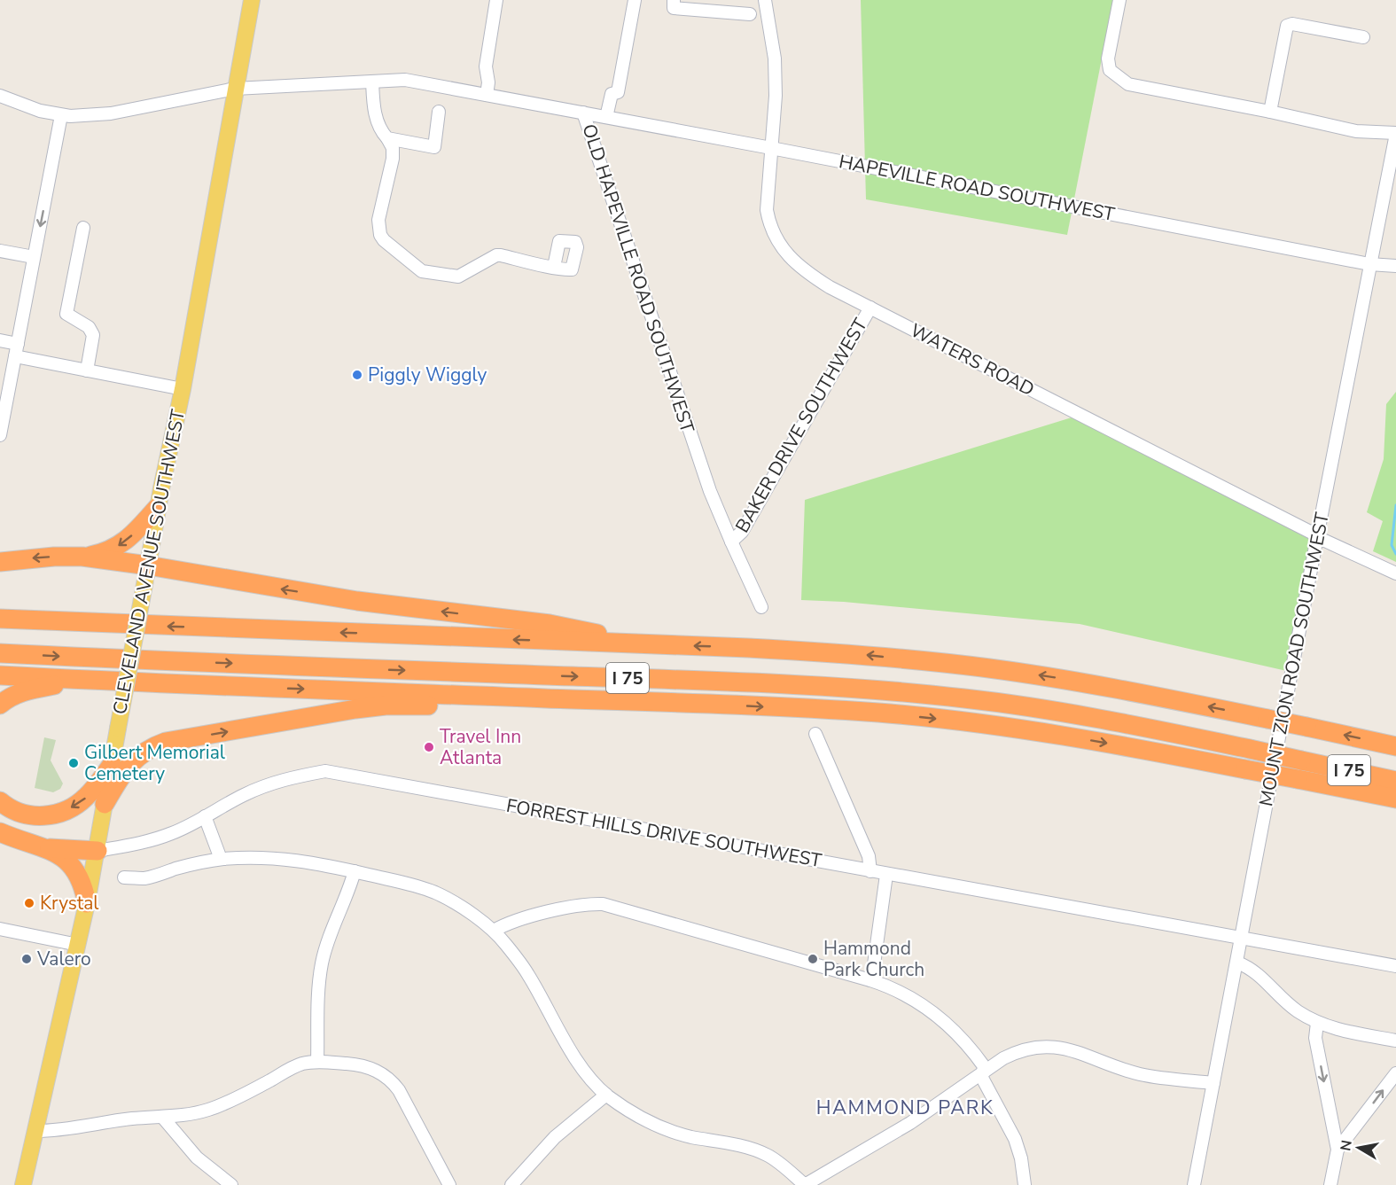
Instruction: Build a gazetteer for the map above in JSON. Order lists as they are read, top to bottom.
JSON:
{
  "streets": {
    "highway": ["I 75"],
    "main road": ["CLEVELAND AVENUE SOUTHWEST"],
    "street": [
      "HAPEVILLE ROAD SOUTHWEST",
      "OLD HAPEVILLE ROAD SOUTHWEST",
      "WATERS ROAD",
      "BAKER DRIVE SOUTHWEST",
      "MOUNT ZION ROAD SOUTHWEST",
      "FORREST HILLS DRIVE SOUTHWEST"
    ]
  },
  "crossings": [
    ["HAPEVILLE ROAD SOUTHWEST", "OLD HAPEVILLE ROAD SOUTHWEST"],
    ["HAPEVILLE ROAD SOUTHWEST", "WATERS ROAD"],
    ["HAPEVILLE ROAD SOUTHWEST", "MOUNT ZION ROAD SOUTHWEST"],
    ["OLD HAPEVILLE ROAD SOUTHWEST", "BAKER DRIVE SOUTHWEST"],
    ["OLD HAPEVILLE ROAD SOUTHWEST", "CLEVELAND AVENUE SOUTHWEST"],
    ["WATERS ROAD", "BAKER DRIVE SOUTHWEST"],
    ["WATERS ROAD", "MOUNT ZION ROAD SOUTHWEST"],
    ["CLEVELAND AVENUE SOUTHWEST", "FORREST HILLS DRIVE SOUTHWEST"],
    ["MOUNT ZION ROAD SOUTHWEST", "FORREST HILLS DRIVE SOUTHWEST"]
  ],
  "districts": ["HAMMOND PARK"],
  "places": [
    "Piggly Wiggly",
    "Travel Inn Atlanta",
    "Gilbert Memorial Cemetery",
    "Krystal",
    "Valero",
    "Hammond Park Church"
  ],
  "north": "left"
}
